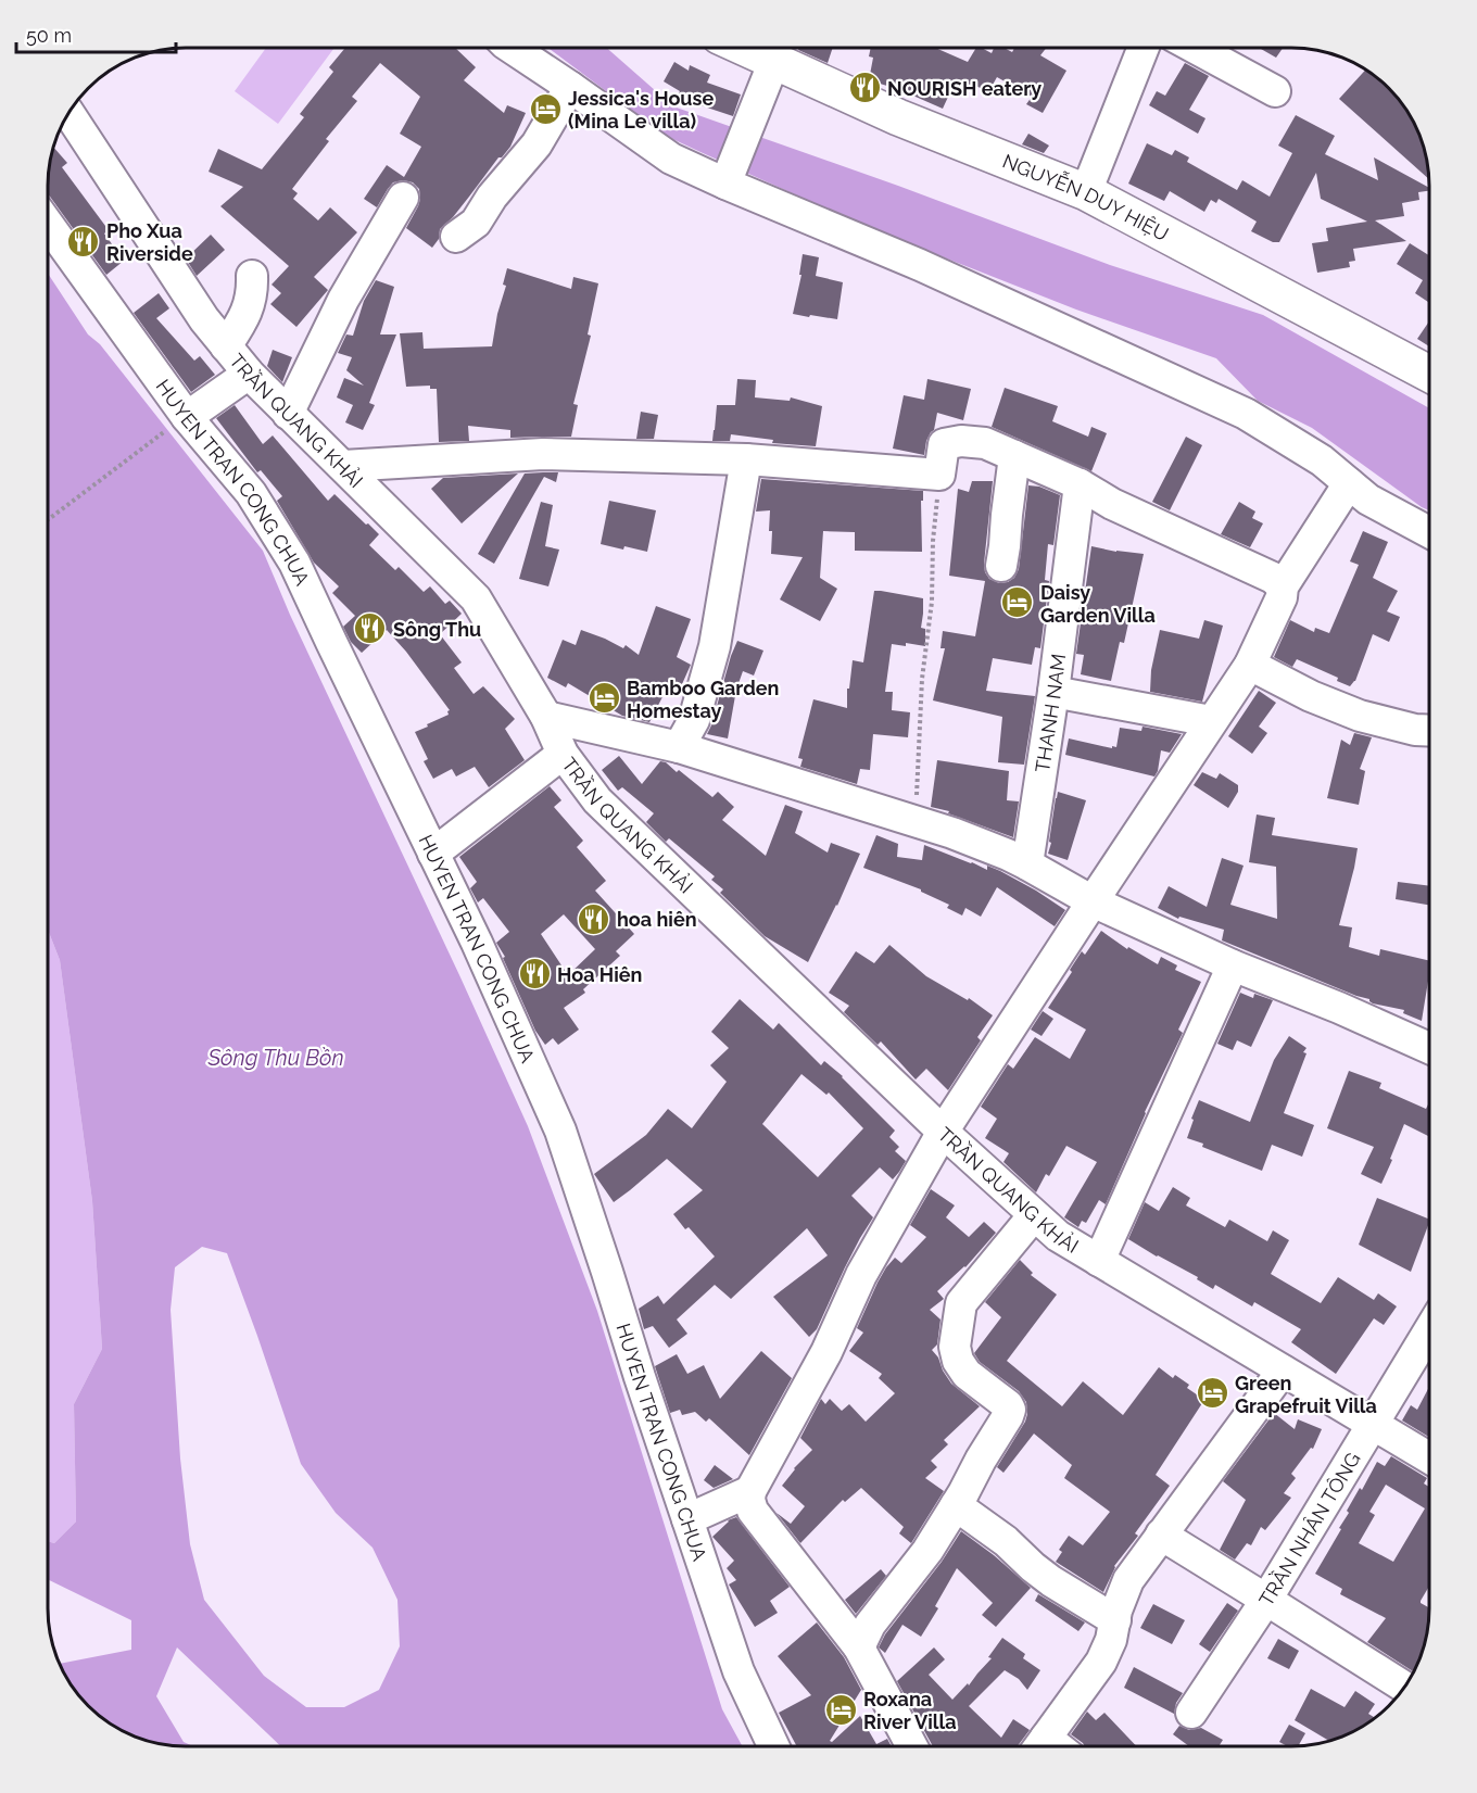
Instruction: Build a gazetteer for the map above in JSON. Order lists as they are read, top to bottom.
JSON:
{
  "streets": {
    "main road": ["NGUYỄN DUY HIỆU"],
    "street": [
      "TRẦN QUANG KHẢI",
      "HUYEN TRAN CONG CHUA",
      "THANH NAM",
      "TRẦN NHÂN TÔNG"
    ]
  },
  "crossings": [
    ["TRẦN QUANG KHẢI", "TRẦN NHÂN TÔNG"]
  ],
  "water": ["Sông Thu Bồn"],
  "places": {
    "restaurant": [
      "NOURISH eatery",
      "Pho Xua Riverside",
      "Sông Thu",
      "hoa hiên",
      "Hoa Hiên"
    ],
    "hotel": [
      "Jessica's House (Mina Le villa)",
      "Daisy Garden Villa",
      "Bamboo Garden Homestay",
      "Green Grapefruit Villa",
      "Roxana River Villa"
    ]
  },
  "scale_bar": "50 m"
}
